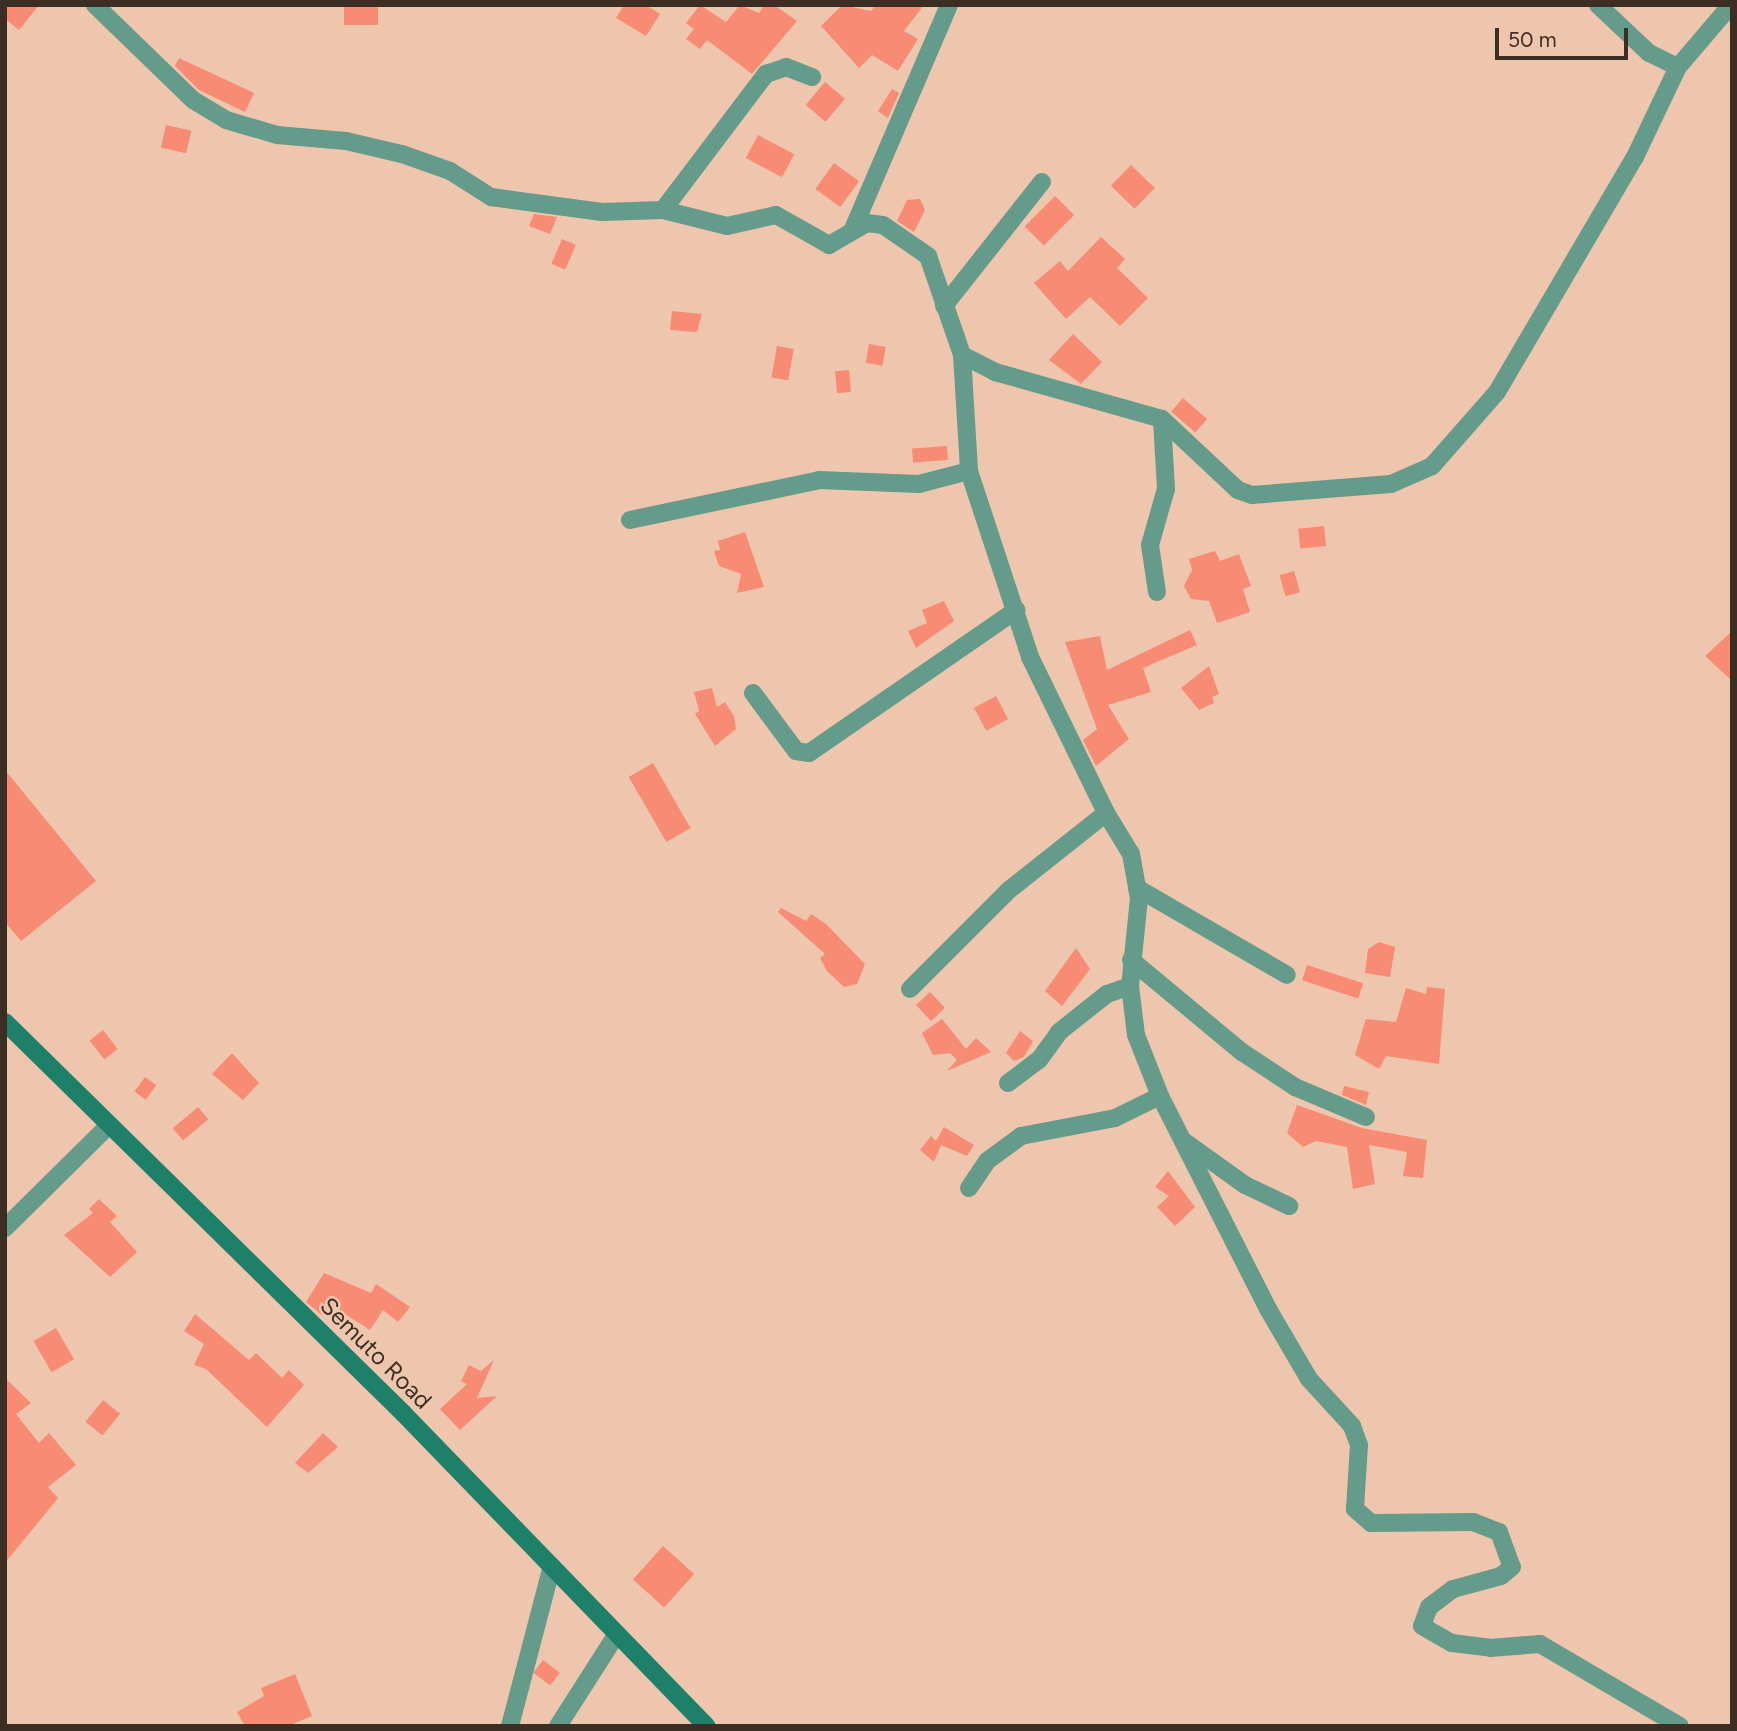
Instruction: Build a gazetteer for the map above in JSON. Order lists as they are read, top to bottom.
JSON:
{
  "streets": {
    "main road": ["Semuto Road"]
  },
  "scale_bar": "50 m"
}
